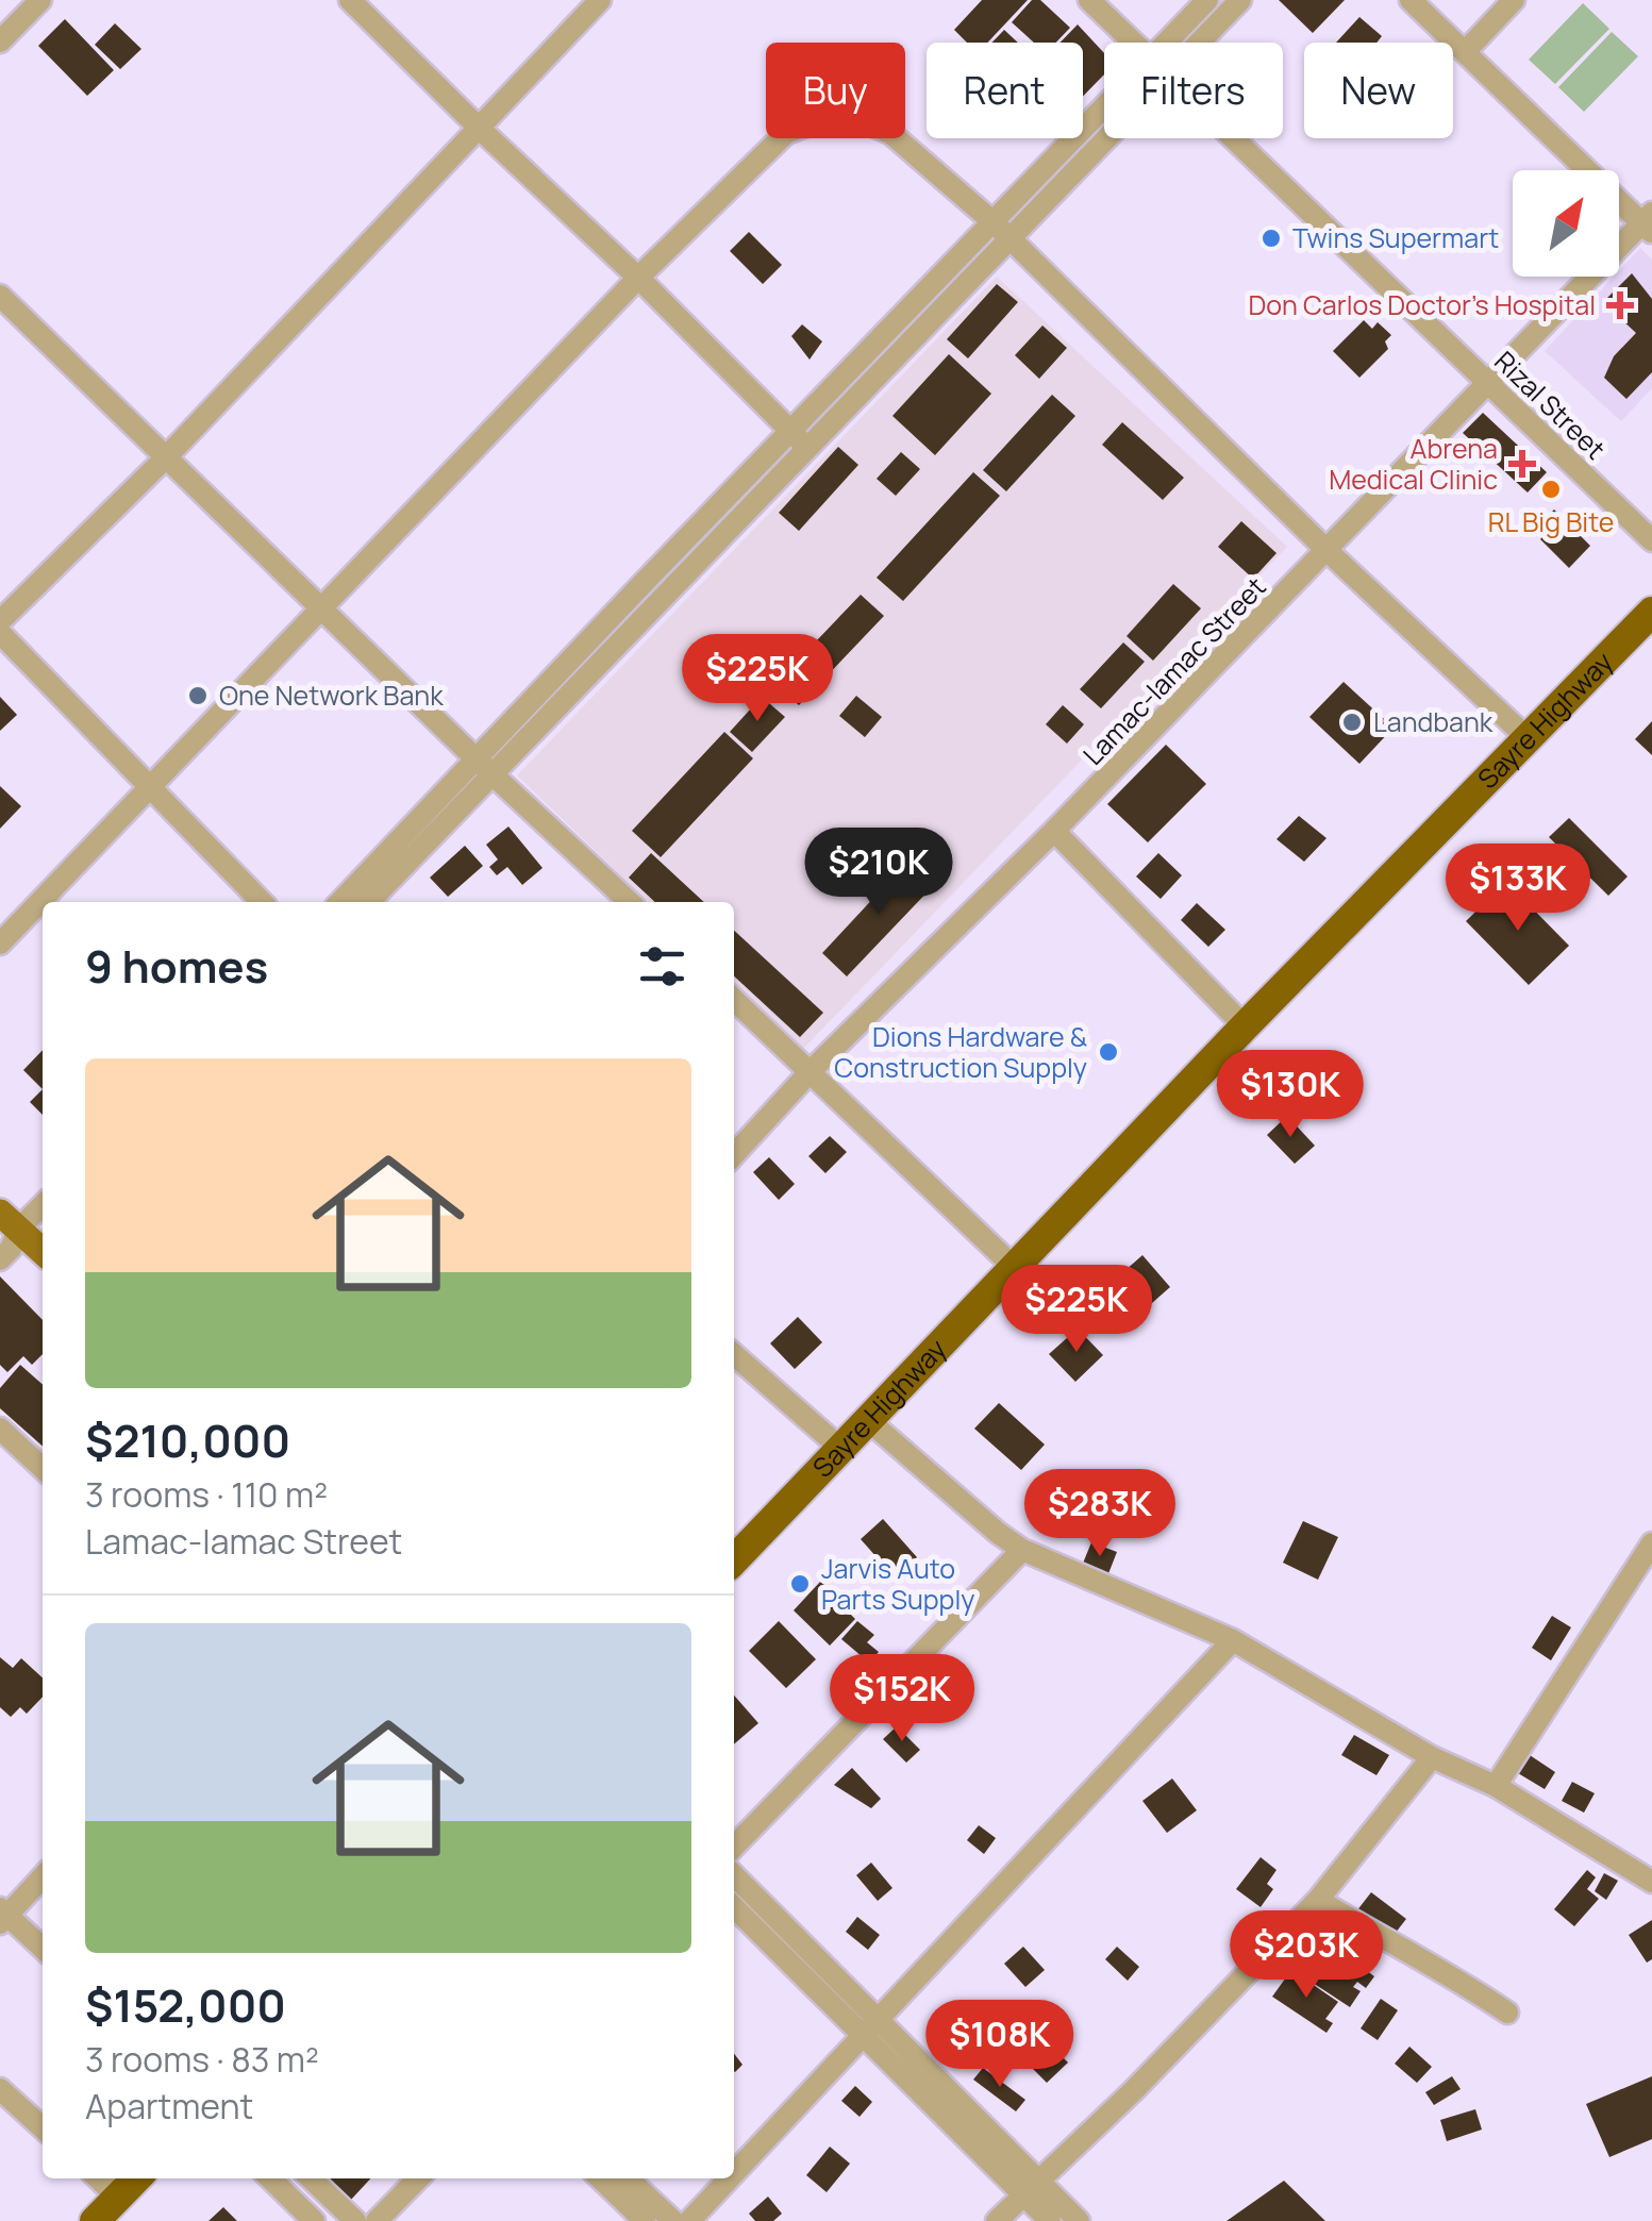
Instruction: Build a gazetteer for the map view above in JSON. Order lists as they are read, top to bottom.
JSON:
{
  "streets": {
    "highway": ["Sayre Highway"],
    "street": ["Rizal Street", "Lamac-lamac Street"]
  },
  "crossings": [
    ["Rizal Street", "Lamac-lamac Street"]
  ],
  "places": {
    "other": [
      "Twins Supermart",
      "RL Big Bite",
      "One Network Bank",
      "Landbank",
      "Dions Hardware & Construction Supply",
      "Jarvis Auto Parts Supply"
    ],
    "health": ["Don Carlos Doctor's Hospital", "Abrena Medical Clinic"]
  },
  "north": "top right",
  "page": {
    "chip": [
      "Buy",
      "Rent",
      "Filters",
      "New"
    ],
    "price": [
      "$225K",
      "$210K",
      "$133K",
      "$130K",
      "$225K",
      "$283K",
      "$152K",
      "$203K",
      "$108K"
    ],
    "heading": "9 homes",
    "list": [
      {
        "name": "$210,000",
        "note": "3 rooms · 110 m² · Lamac-lamac Street"
      },
      {
        "name": "$152,000",
        "note": "3 rooms · 83 m² · Apartment"
      }
    ]
  }
}
